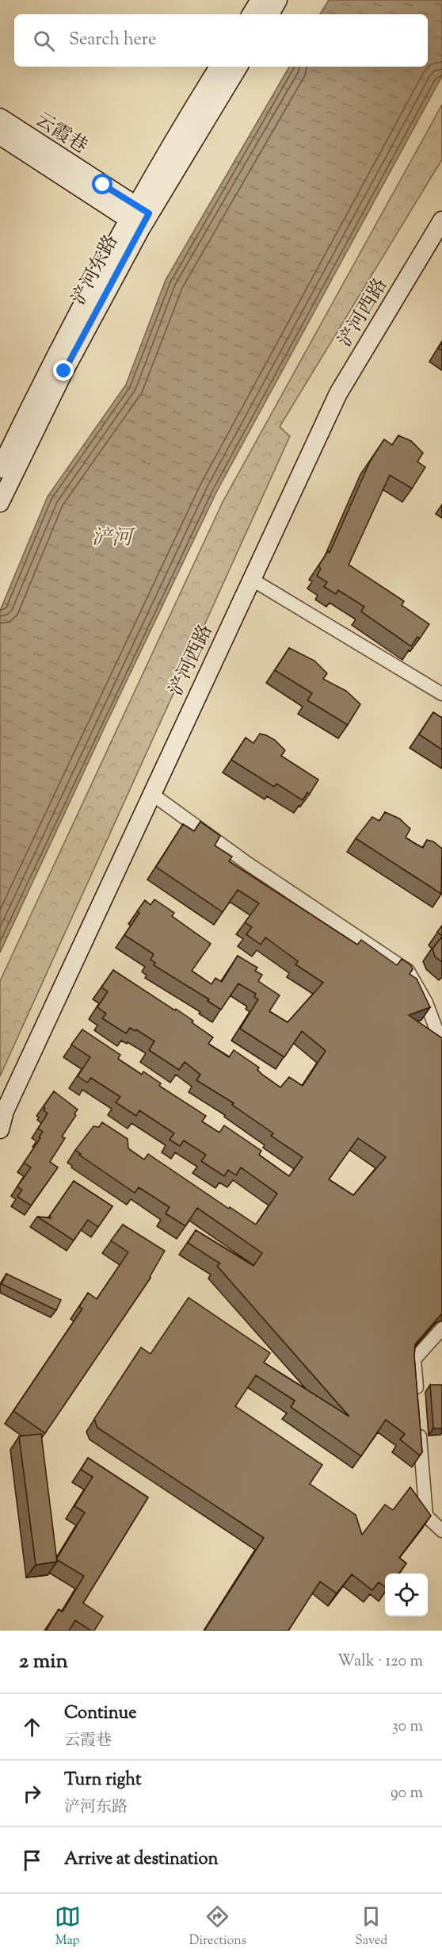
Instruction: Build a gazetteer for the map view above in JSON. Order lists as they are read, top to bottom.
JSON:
{
  "streets": {
    "street": ["云霞巷", "浐河东路", "浐河西路"]
  },
  "crossings": [
    ["云霞巷", "浐河东路"]
  ],
  "water": ["浐河"],
  "page": {
    "search": "Search here",
    "heading": ["2 min", "Walk · 120 m"],
    "list": [
      ["Continue", "云霞巷", "30 m"],
      ["Turn right", "浐河东路", "90 m"],
      "Arrive at destination"
    ],
    "nav": ["Map", "Directions", "Saved"]
  }
}
